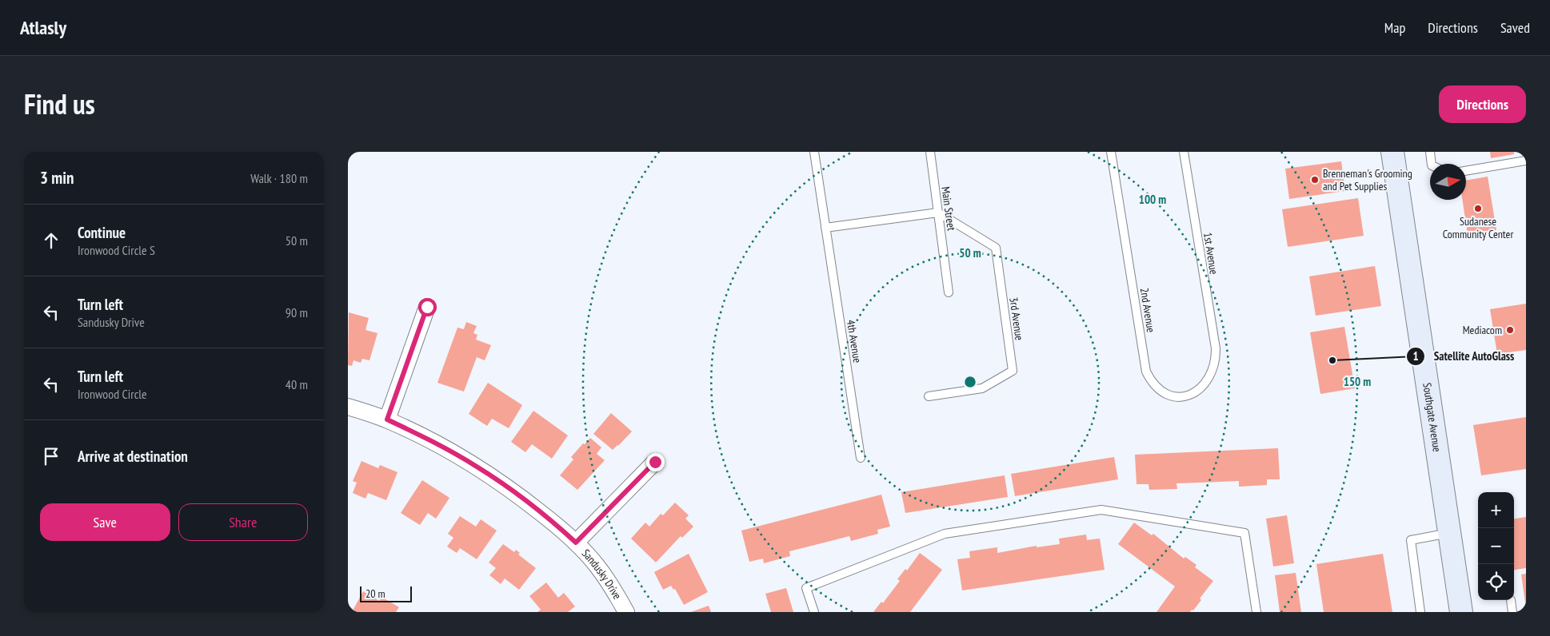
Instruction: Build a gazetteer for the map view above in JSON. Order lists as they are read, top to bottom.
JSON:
{
  "streets": {
    "street": ["Southgate Avenue", "Sandusky Drive"],
    "lane": [
      "Main Street",
      "1st Avenue",
      "2nd Avenue",
      "3rd Avenue",
      "4th Avenue"
    ]
  },
  "crossings": [
    ["Main Street", "3rd Avenue"],
    ["1st Avenue", "2nd Avenue"]
  ],
  "places": [
    "Brenneman's Grooming and Pet Supplies",
    "Sudanese Community Center",
    "Mediacom",
    "Satellite AutoGlass"
  ],
  "scale_bar": "20 m",
  "north": "right",
  "page": {
    "header": "Atlasly",
    "nav": ["Map", "Directions", "Saved"],
    "title": "Find us",
    "buttons": [
      "Directions",
      ["Save", "Share"]
    ],
    "heading": ["3 min", "Walk · 180 m"],
    "list": [
      ["Continue", "Ironwood Circle S", "50 m"],
      ["Turn left", "Sandusky Drive", "90 m"],
      ["Turn left", "Ironwood Circle", "40 m"],
      "Arrive at destination"
    ],
    "map_buttons": ["+", "−"],
    "scale": "20 m"
  },
  "rings": ["100 m", "50 m", "150 m"]
}
